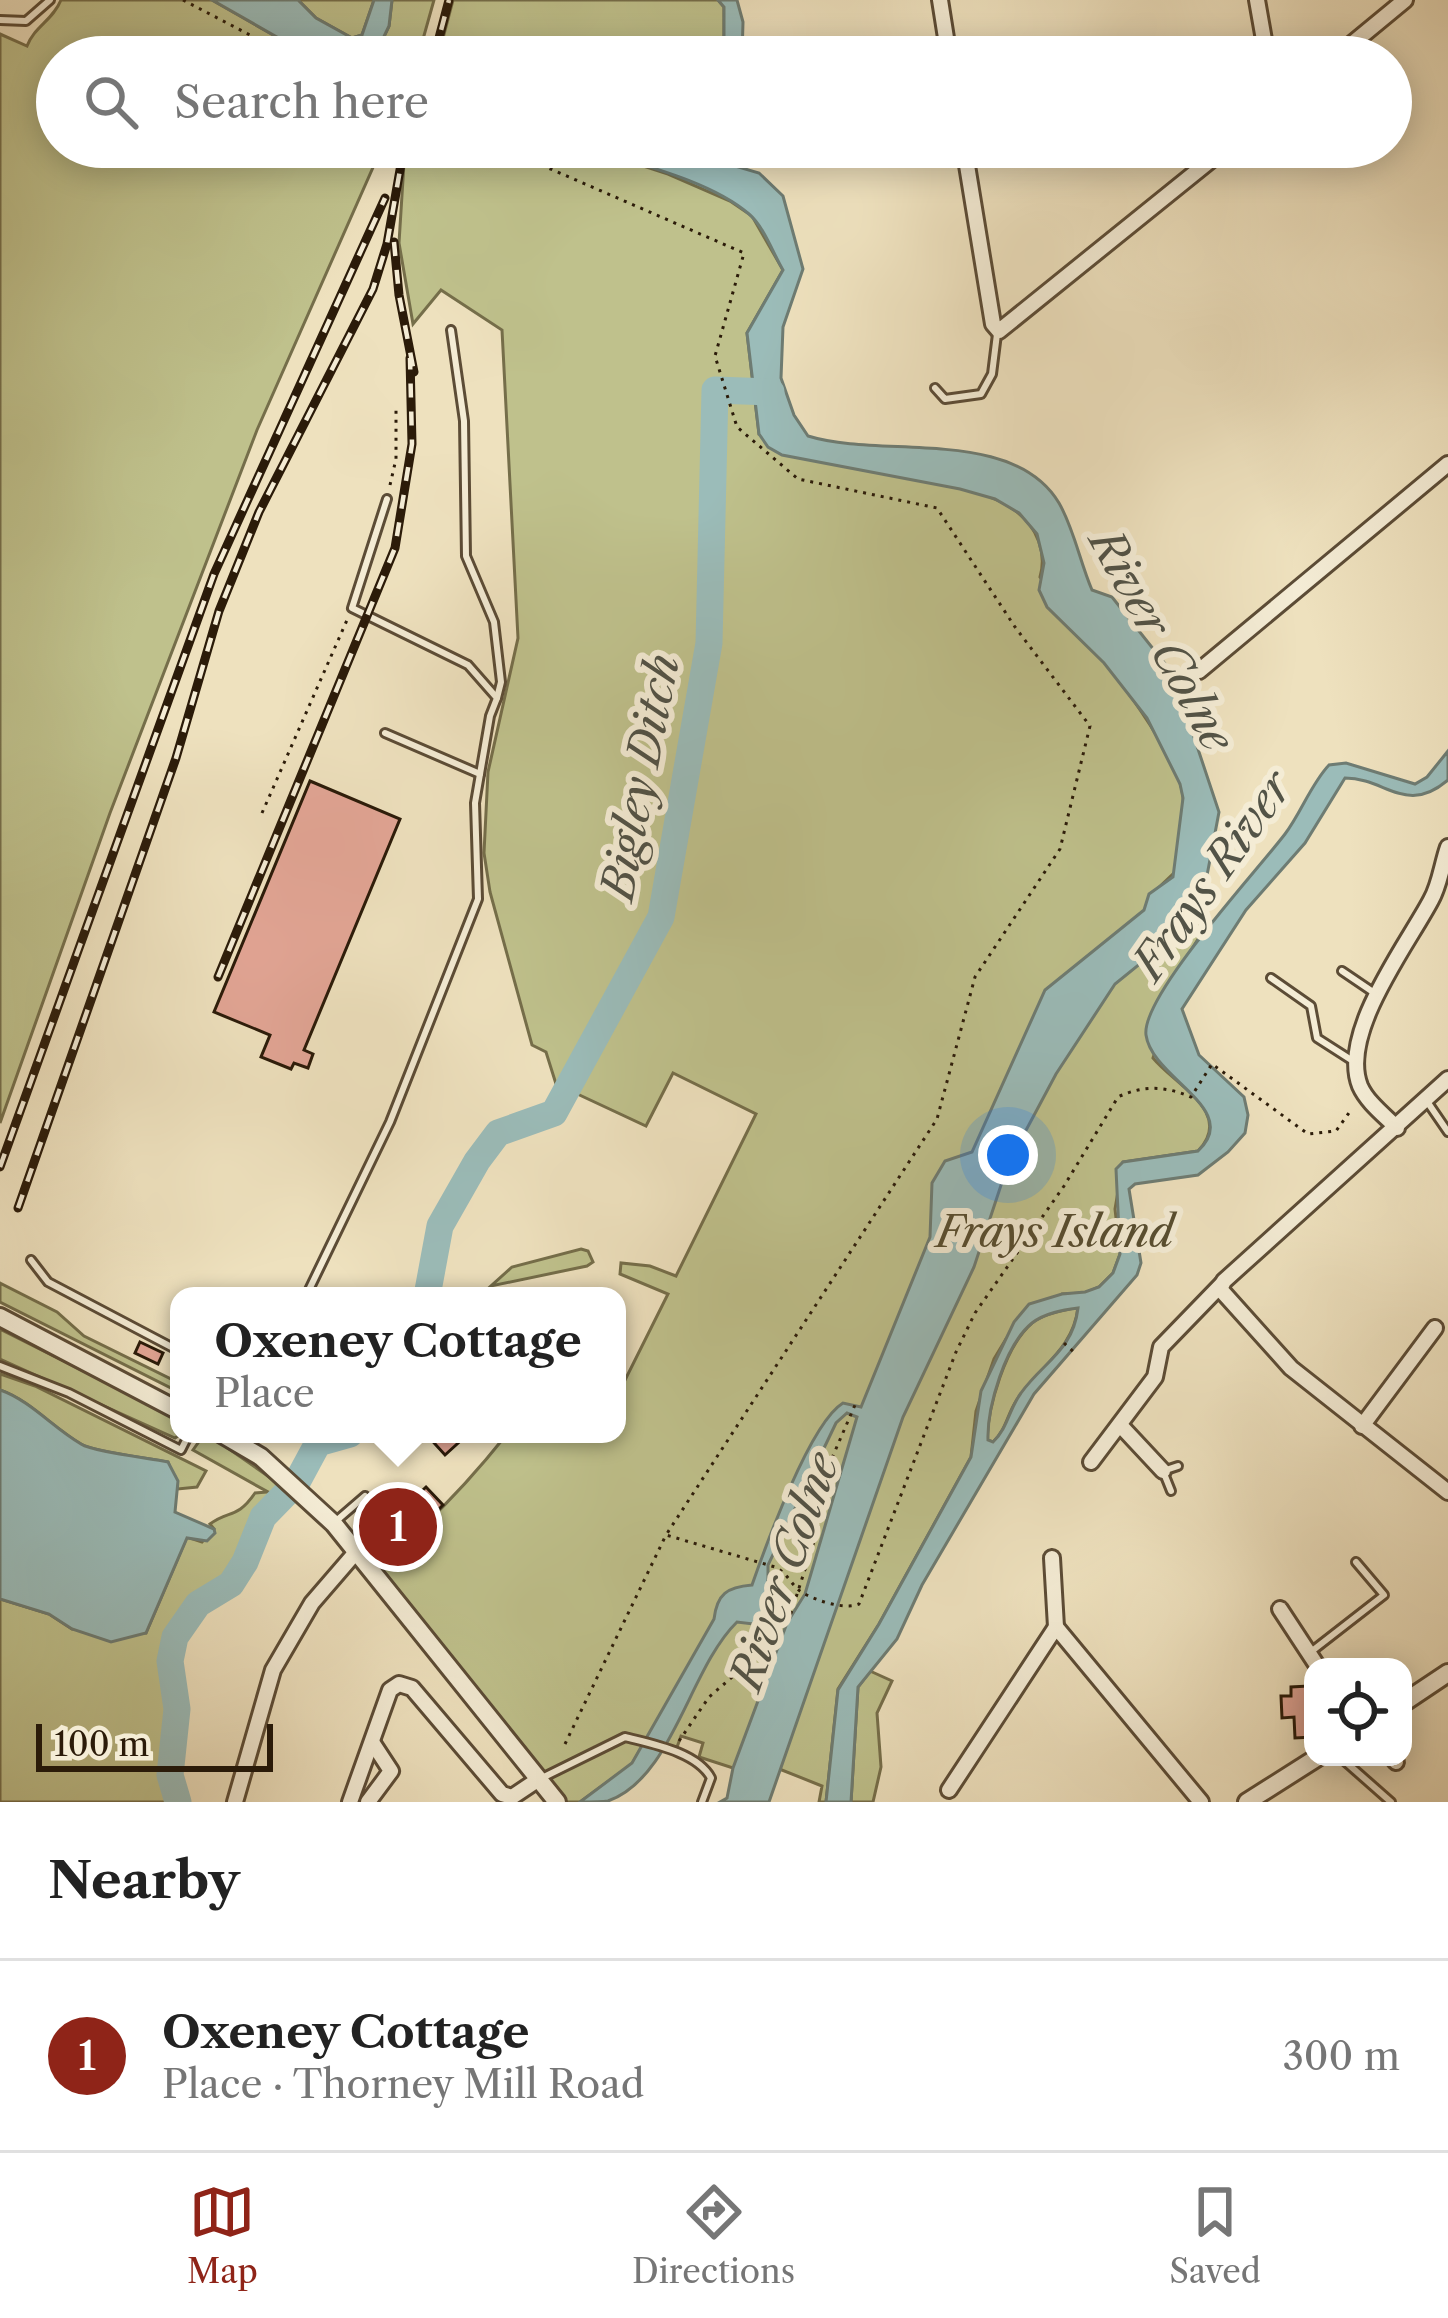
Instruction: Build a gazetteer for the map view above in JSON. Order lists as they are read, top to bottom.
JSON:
{
  "water": ["River Colne", "Bigley Ditch", "Frays River"],
  "parks": ["Frays Island"],
  "scale_bar": "100 m",
  "page": {
    "search": "Search here",
    "popup": ["Oxeney Cottage", "Place"],
    "pins": "1",
    "scale": "100 m",
    "heading": "Nearby",
    "list": [
      {
        "mark": "1",
        "name": "Oxeney Cottage",
        "note": "Place · Thorney Mill Road",
        "value": "300 m"
      }
    ],
    "nav": ["Map", "Directions", "Saved"]
  }
}
